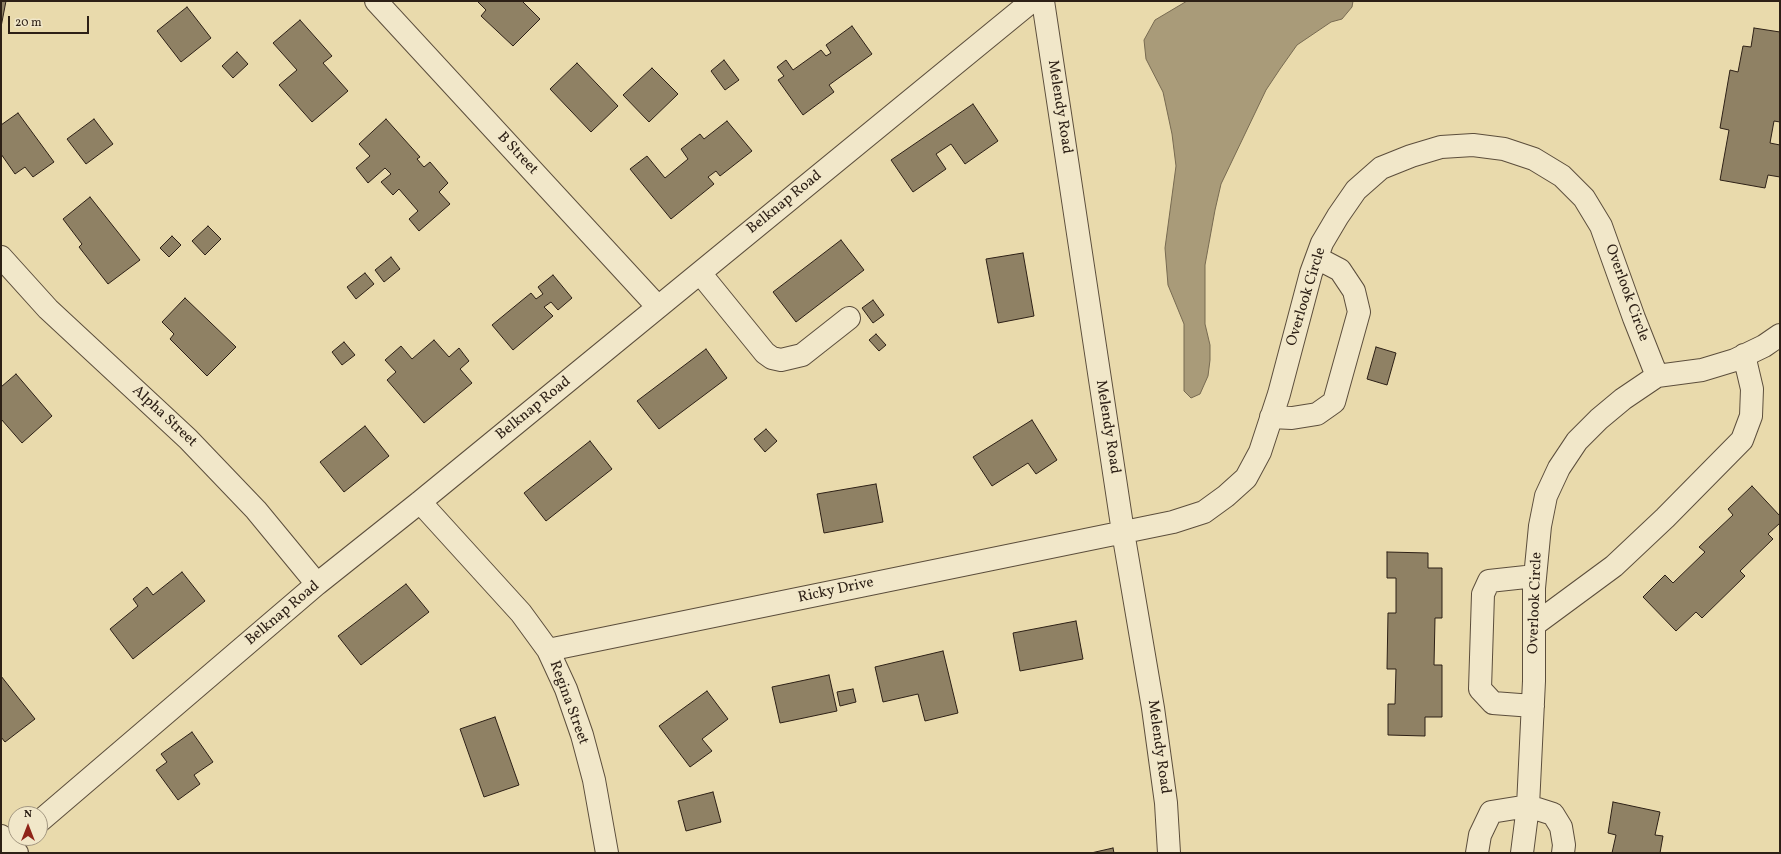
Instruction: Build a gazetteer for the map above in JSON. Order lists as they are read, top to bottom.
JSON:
{
  "streets": {
    "street": [
      "Melendy Road",
      "B Street",
      "Belknap Road",
      "Overlook Circle",
      "Alpha Street",
      "Ricky Drive",
      "Regina Street"
    ]
  },
  "crossings": [
    ["Melendy Road", "Overlook Circle"],
    ["Melendy Road", "Ricky Drive"],
    ["B Street", "Belknap Road"],
    ["Belknap Road", "Alpha Street"],
    ["Belknap Road", "Regina Street"],
    ["Overlook Circle", "Ricky Drive"],
    ["Ricky Drive", "Regina Street"]
  ],
  "scale_bar": "20 m",
  "north": "top"
}
